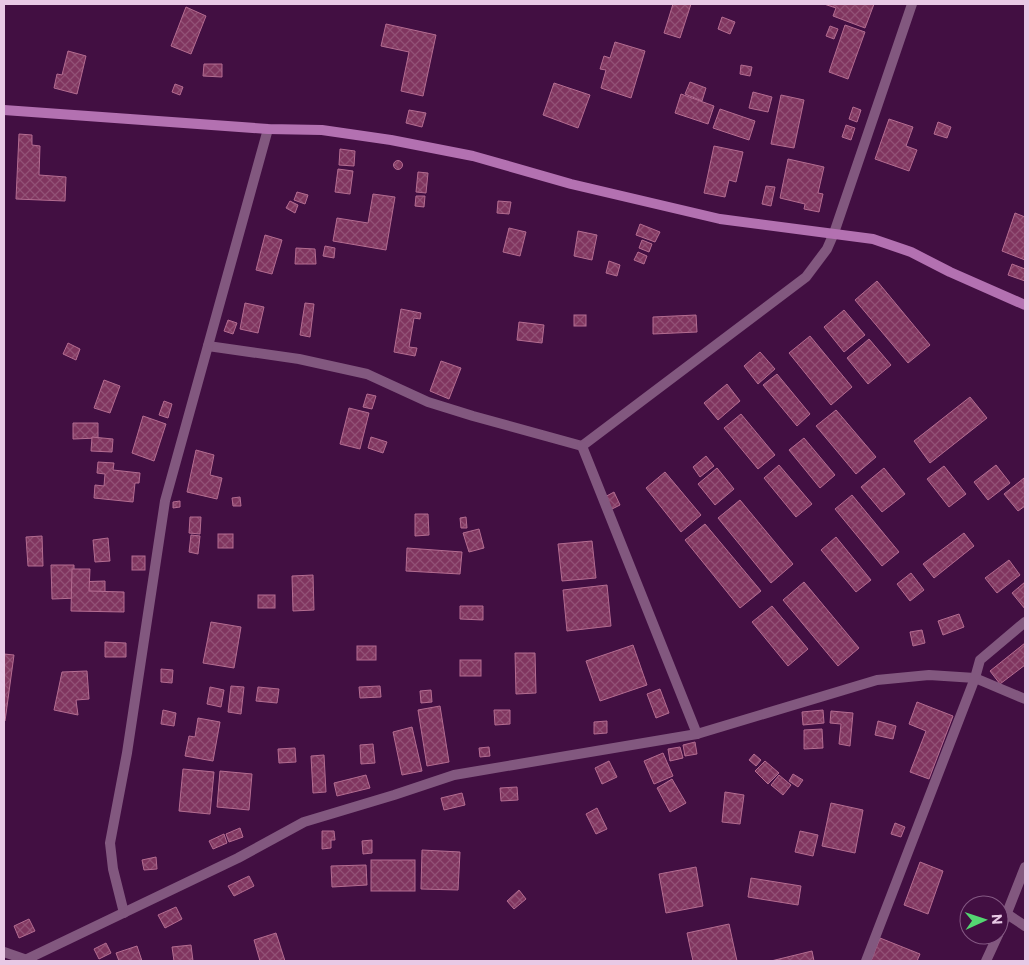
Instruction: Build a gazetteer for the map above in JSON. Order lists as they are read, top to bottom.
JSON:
{
  "north": "right"
}
